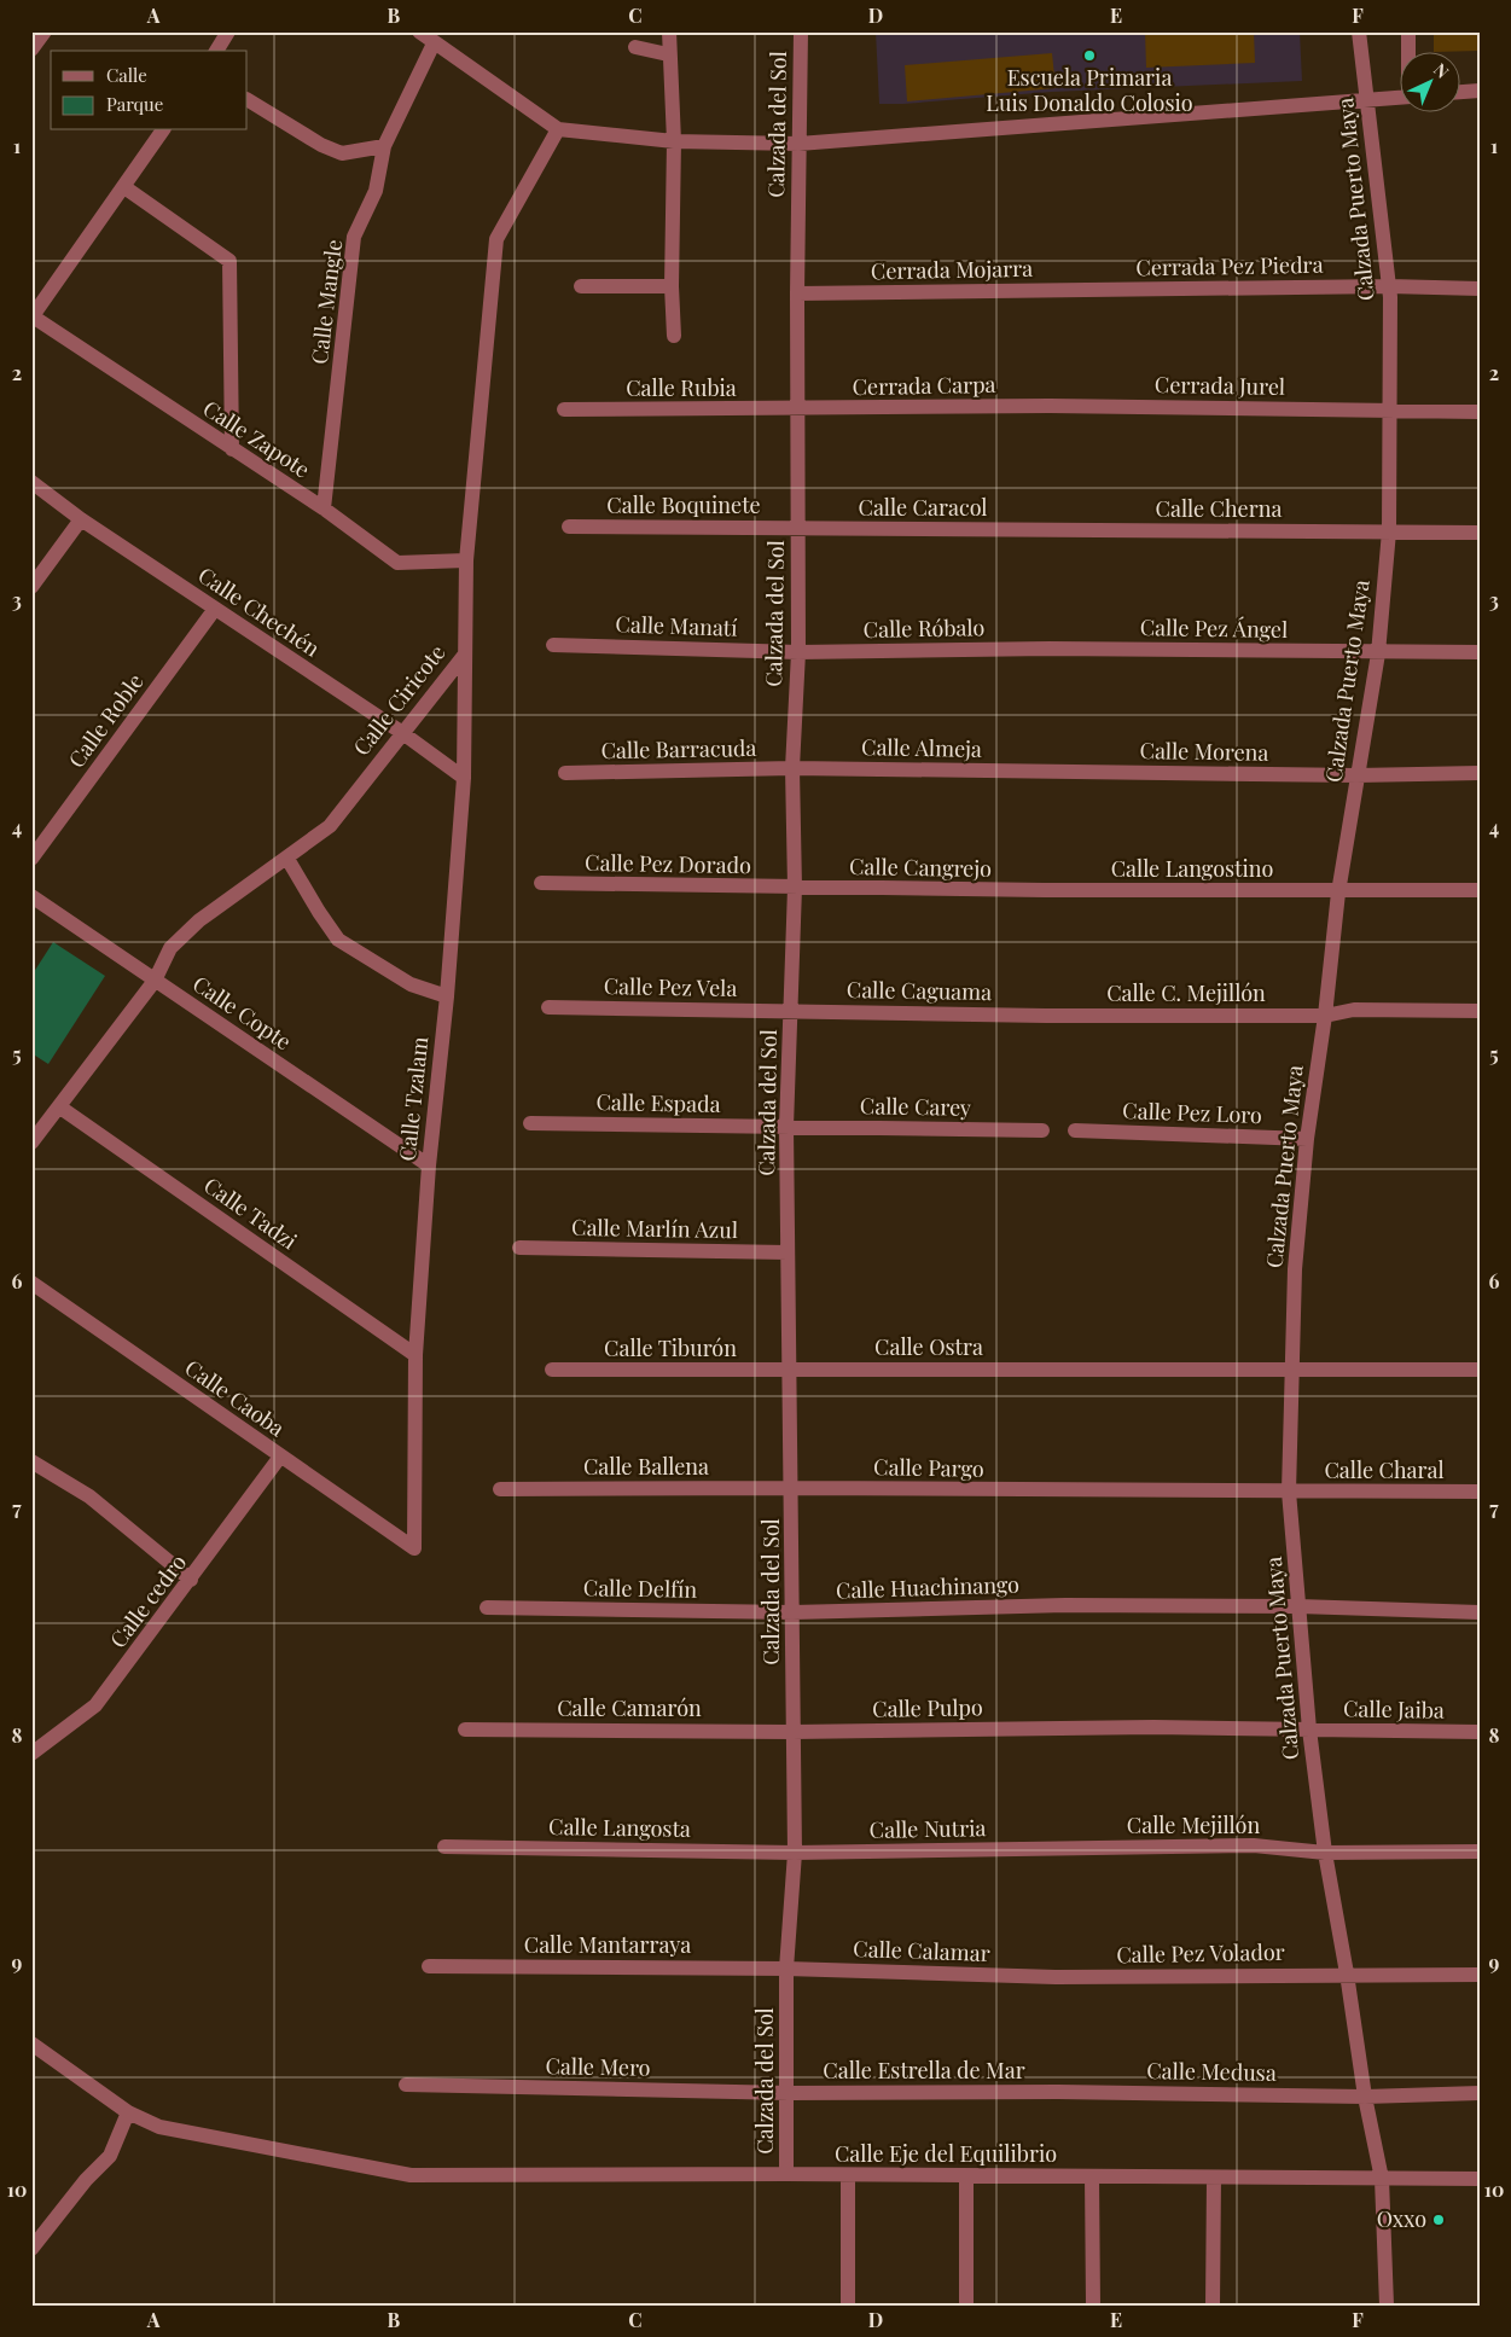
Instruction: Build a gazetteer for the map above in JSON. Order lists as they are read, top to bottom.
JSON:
{
  "streets": {
    "street": [
      "Calzada del Sol",
      "Calzada Puerto Maya",
      "Cerrada Pez Piedra",
      "Cerrada Mojarra",
      "Calle Mangle",
      "Cerrada Carpa",
      "Cerrada Jurel",
      "Calle Rubia",
      "Calle Zapote",
      "Calle Boquinete",
      "Calle Caracol",
      "Calle Cherna",
      "Calle Chechén",
      "Calle Manatí",
      "Calle Róbalo",
      "Calle Pez Ángel",
      "Calle Ciricote",
      "Calle Roble",
      "Calle Almeja",
      "Calle Barracuda",
      "Calle Morena",
      "Calle Pez Dorado",
      "Calle Cangrejo",
      "Calle Langostino",
      "Calle Pez Vela",
      "Calle Caguama",
      "Calle C. Mejillón",
      "Calle Copte",
      "Calle Tzalam",
      "Calle Espada",
      "Calle Carey",
      "Calle Pez Loro",
      "Calle Tadzi",
      "Calle Marlín Azul",
      "Calle Ostra",
      "Calle Tiburón",
      "Calle Caoba",
      "Calle Ballena",
      "Calle Pargo",
      "Calle Charal",
      "Calle Huachinango",
      "Calle Delfín",
      "Calle cedro",
      "Calle Camarón",
      "Calle Pulpo",
      "Calle Jaiba",
      "Calle Mejillón",
      "Calle Langosta",
      "Calle Nutria",
      "Calle Mantarraya",
      "Calle Calamar",
      "Calle Pez Volador",
      "Calle Mero",
      "Calle Estrella de Mar",
      "Calle Medusa",
      "Calle Eje del Equilibrio"
    ]
  },
  "crossings": [
    ["Calzada del Sol", "Cerrada Mojarra"],
    ["Calzada del Sol", "Cerrada Carpa"],
    ["Calzada del Sol", "Calle Rubia"],
    ["Calzada del Sol", "Calle Boquinete"],
    ["Calzada del Sol", "Calle Caracol"],
    ["Calzada del Sol", "Calle Manatí"],
    ["Calzada del Sol", "Calle Róbalo"],
    ["Calzada del Sol", "Calle Almeja"],
    ["Calzada del Sol", "Calle Barracuda"],
    ["Calzada del Sol", "Calle Pez Dorado"],
    ["Calzada del Sol", "Calle Cangrejo"],
    ["Calzada del Sol", "Calle Pez Vela"],
    ["Calzada del Sol", "Calle Caguama"],
    ["Calzada del Sol", "Calle Espada"],
    ["Calzada del Sol", "Calle Carey"],
    ["Calzada del Sol", "Calle Marlín Azul"],
    ["Calzada del Sol", "Calle Ostra"],
    ["Calzada del Sol", "Calle Tiburón"],
    ["Calzada del Sol", "Calle Ballena"],
    ["Calzada del Sol", "Calle Pargo"],
    ["Calzada del Sol", "Calle Huachinango"],
    ["Calzada del Sol", "Calle Delfín"],
    ["Calzada del Sol", "Calle Camarón"],
    ["Calzada del Sol", "Calle Pulpo"],
    ["Calzada del Sol", "Calle Langosta"],
    ["Calzada del Sol", "Calle Nutria"],
    ["Calzada del Sol", "Calle Mantarraya"],
    ["Calzada del Sol", "Calle Calamar"],
    ["Calzada del Sol", "Calle Mero"],
    ["Calzada del Sol", "Calle Estrella de Mar"],
    ["Calzada del Sol", "Calle Eje del Equilibrio"],
    ["Calzada Puerto Maya", "Cerrada Pez Piedra"],
    ["Calzada Puerto Maya", "Cerrada Jurel"],
    ["Calzada Puerto Maya", "Calle Cherna"],
    ["Calzada Puerto Maya", "Calle Pez Ángel"],
    ["Calzada Puerto Maya", "Calle Morena"],
    ["Calzada Puerto Maya", "Calle Langostino"],
    ["Calzada Puerto Maya", "Calle C. Mejillón"],
    ["Calzada Puerto Maya", "Calle Pez Loro"],
    ["Calzada Puerto Maya", "Calle Ostra"],
    ["Calzada Puerto Maya", "Calle Pargo"],
    ["Calzada Puerto Maya", "Calle Charal"],
    ["Calzada Puerto Maya", "Calle Huachinango"],
    ["Calzada Puerto Maya", "Calle Pulpo"],
    ["Calzada Puerto Maya", "Calle Jaiba"],
    ["Calzada Puerto Maya", "Calle Mejillón"],
    ["Calzada Puerto Maya", "Calle Pez Volador"],
    ["Calzada Puerto Maya", "Calle Medusa"],
    ["Calzada Puerto Maya", "Calle Eje del Equilibrio"],
    ["Cerrada Pez Piedra", "Cerrada Mojarra"],
    ["Calle Mangle", "Calle Zapote"],
    ["Cerrada Carpa", "Cerrada Jurel"],
    ["Cerrada Carpa", "Calle Rubia"],
    ["Calle Zapote", "Calle Ciricote"],
    ["Calle Boquinete", "Calle Caracol"],
    ["Calle Caracol", "Calle Cherna"],
    ["Calle Chechén", "Calle Ciricote"],
    ["Calle Chechén", "Calle Roble"],
    ["Calle Chechén", "Calle Tzalam"],
    ["Calle Manatí", "Calle Róbalo"],
    ["Calle Róbalo", "Calle Pez Ángel"],
    ["Calle Ciricote", "Calle Copte"],
    ["Calle Ciricote", "Calle Tzalam"],
    ["Calle Ciricote", "Calle Tadzi"],
    ["Calle Almeja", "Calle Barracuda"],
    ["Calle Almeja", "Calle Morena"],
    ["Calle Pez Dorado", "Calle Cangrejo"],
    ["Calle Cangrejo", "Calle Langostino"],
    ["Calle Pez Vela", "Calle Caguama"],
    ["Calle Caguama", "Calle C. Mejillón"],
    ["Calle Copte", "Calle Tzalam"],
    ["Calle Tzalam", "Calle Tadzi"],
    ["Calle Tzalam", "Calle Caoba"],
    ["Calle Espada", "Calle Carey"],
    ["Calle Ostra", "Calle Tiburón"],
    ["Calle Caoba", "Calle cedro"],
    ["Calle Ballena", "Calle Pargo"],
    ["Calle Pargo", "Calle Charal"],
    ["Calle Huachinango", "Calle Delfín"],
    ["Calle Camarón", "Calle Pulpo"],
    ["Calle Pulpo", "Calle Jaiba"],
    ["Calle Mejillón", "Calle Nutria"],
    ["Calle Langosta", "Calle Nutria"],
    ["Calle Mantarraya", "Calle Calamar"],
    ["Calle Calamar", "Calle Pez Volador"],
    ["Calle Mero", "Calle Estrella de Mar"],
    ["Calle Estrella de Mar", "Calle Medusa"]
  ],
  "places": ["Escuela Primaria Luis Donaldo Colosio", "Oxxo"],
  "legend": ["Calle", "Parque"],
  "north": "top right",
  "grid": {
    "columns": [
      "A",
      "B",
      "C",
      "D",
      "E",
      "F"
    ],
    "rows": [
      "1",
      "2",
      "3",
      "4",
      "5",
      "6",
      "7",
      "8",
      "9",
      "10"
    ]
  }
}
